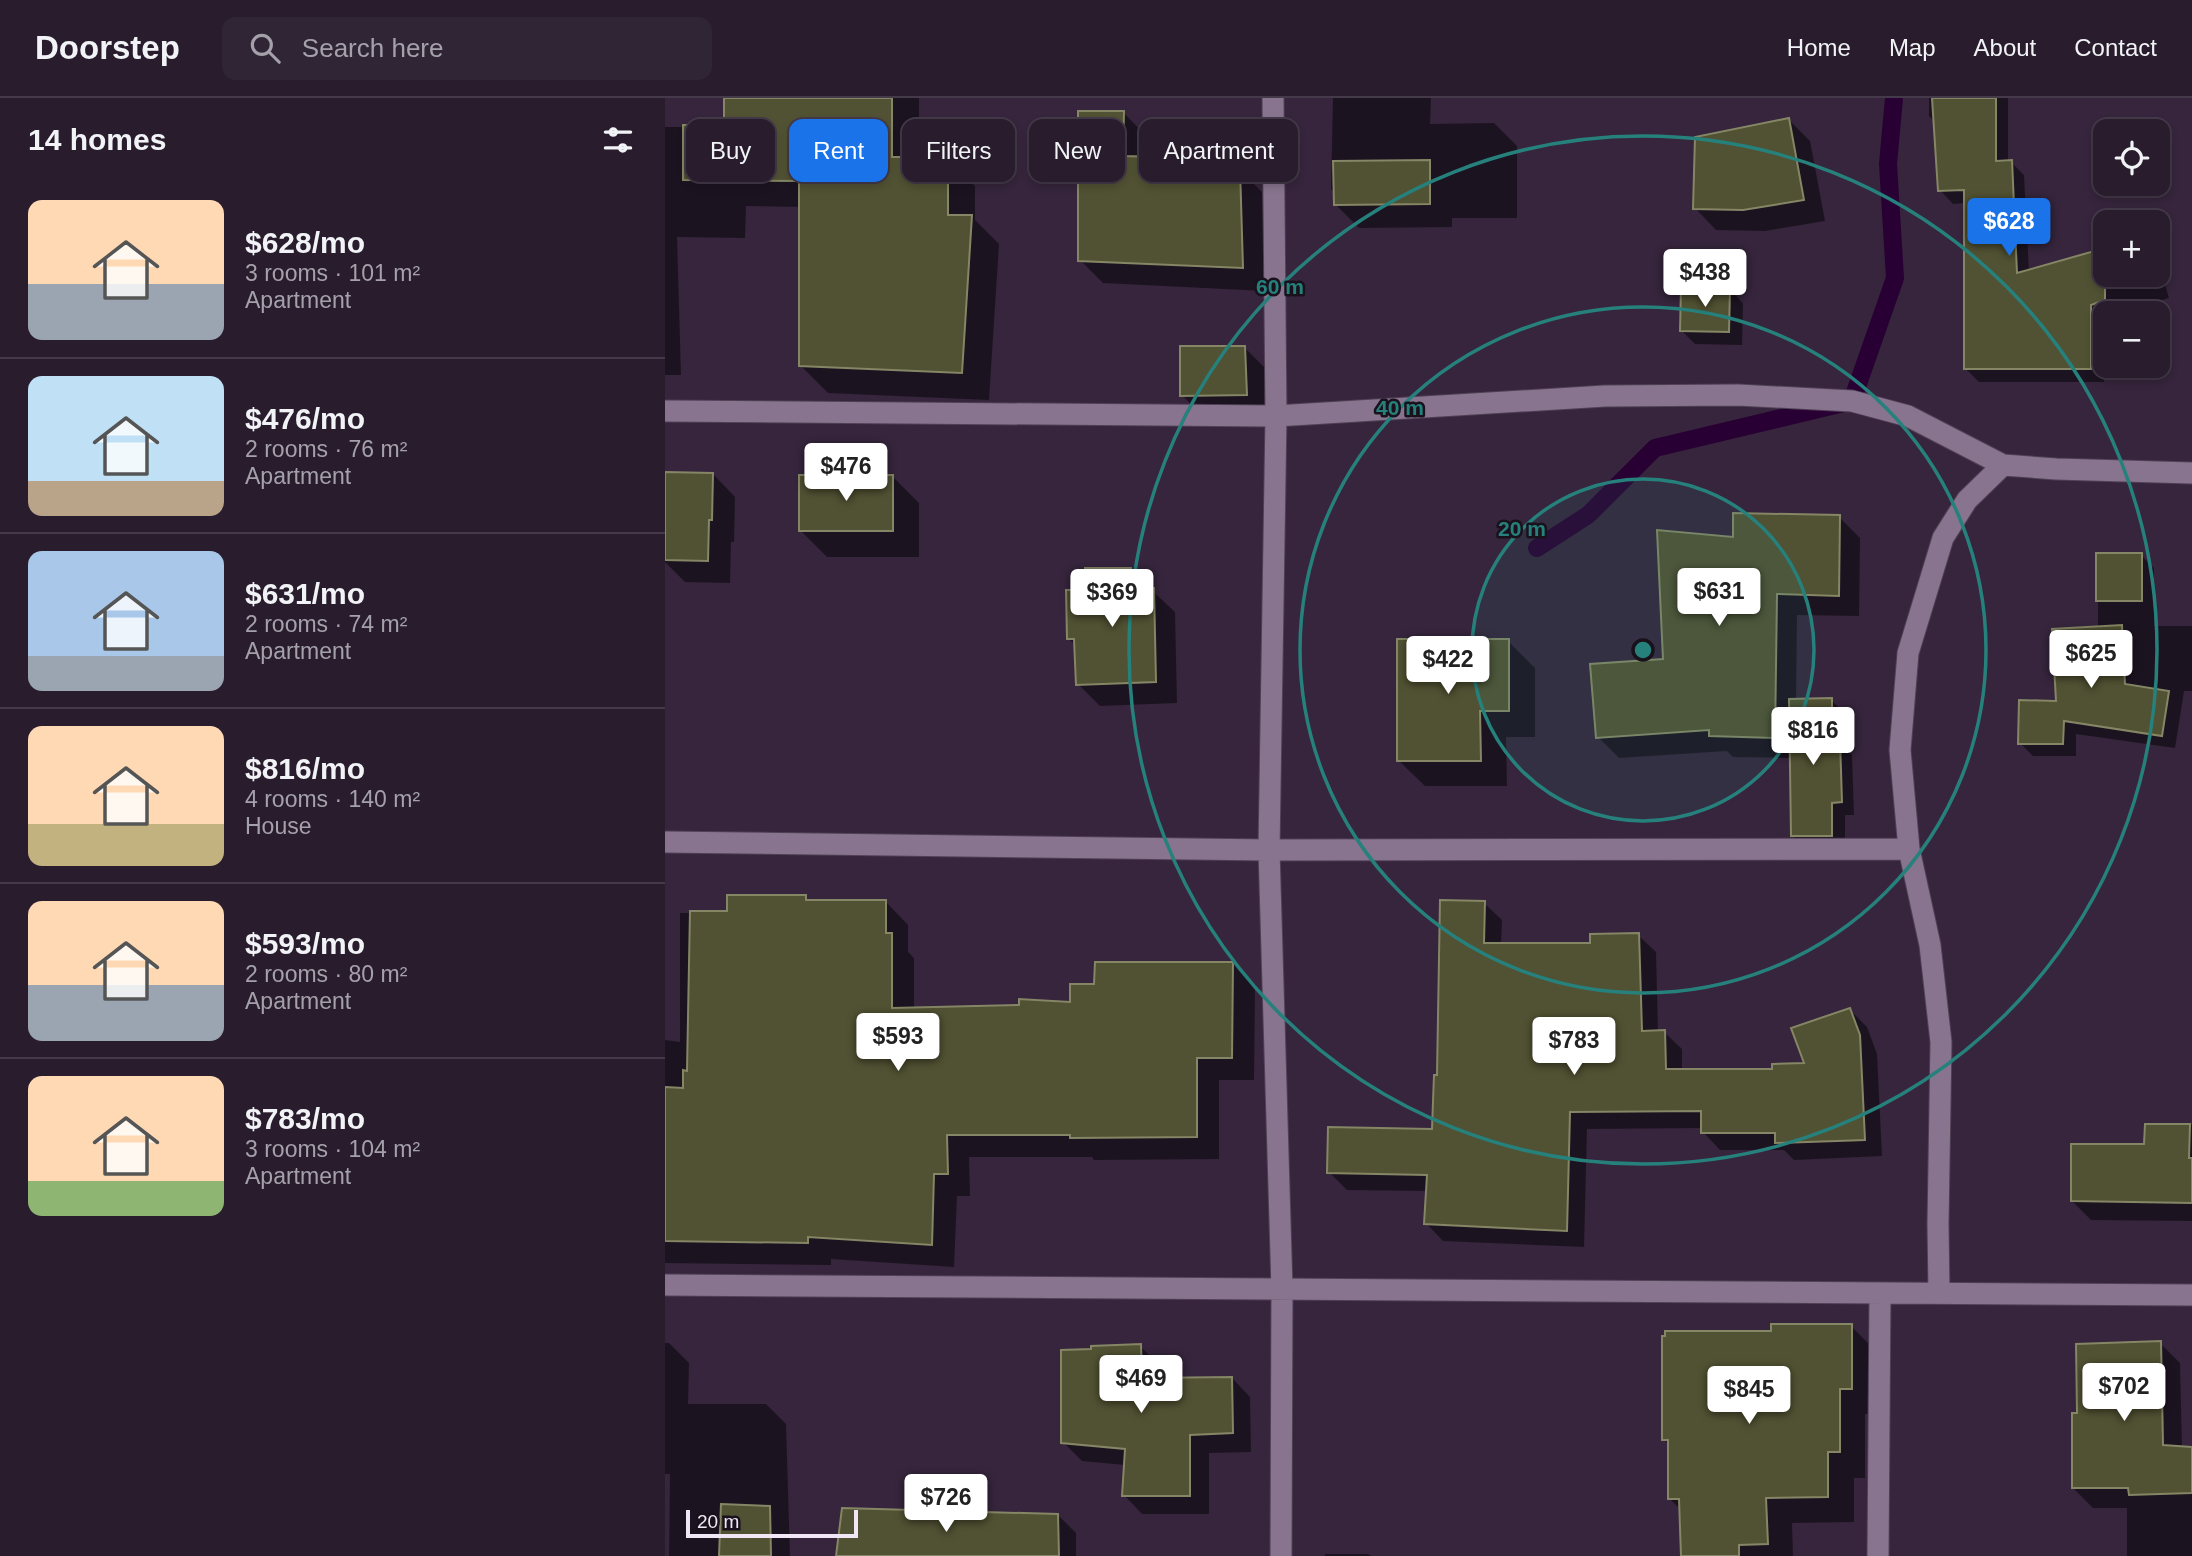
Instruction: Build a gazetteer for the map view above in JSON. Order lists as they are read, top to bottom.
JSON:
{
  "scale_bar": "20 m",
  "page": {
    "header": "Doorstep",
    "search": "Search here",
    "nav": [
      "Home",
      "Map",
      "About",
      "Contact"
    ],
    "heading": "14 homes",
    "map_buttons": ["+", "−"],
    "chip": [
      "Buy",
      "Rent",
      "Filters",
      "New",
      "Apartment"
    ],
    "list": [
      {
        "name": "$628/mo",
        "note": "3 rooms · 101 m² · Apartment"
      },
      {
        "name": "$476/mo",
        "note": "2 rooms · 76 m² · Apartment"
      },
      {
        "name": "$631/mo",
        "note": "2 rooms · 74 m² · Apartment"
      },
      {
        "name": "$816/mo",
        "note": "4 rooms · 140 m² · House"
      },
      {
        "name": "$593/mo",
        "note": "2 rooms · 80 m² · Apartment"
      },
      {
        "name": "$783/mo",
        "note": "3 rooms · 104 m² · Apartment"
      }
    ],
    "price": [
      "$628",
      "$438",
      "$476",
      "$631",
      "$369",
      "$625",
      "$422",
      "$816",
      "$593",
      "$783",
      "$469",
      "$702",
      "$845",
      "$726"
    ],
    "scale": "20 m"
  },
  "rings": ["60 m", "40 m", "20 m"]
}
